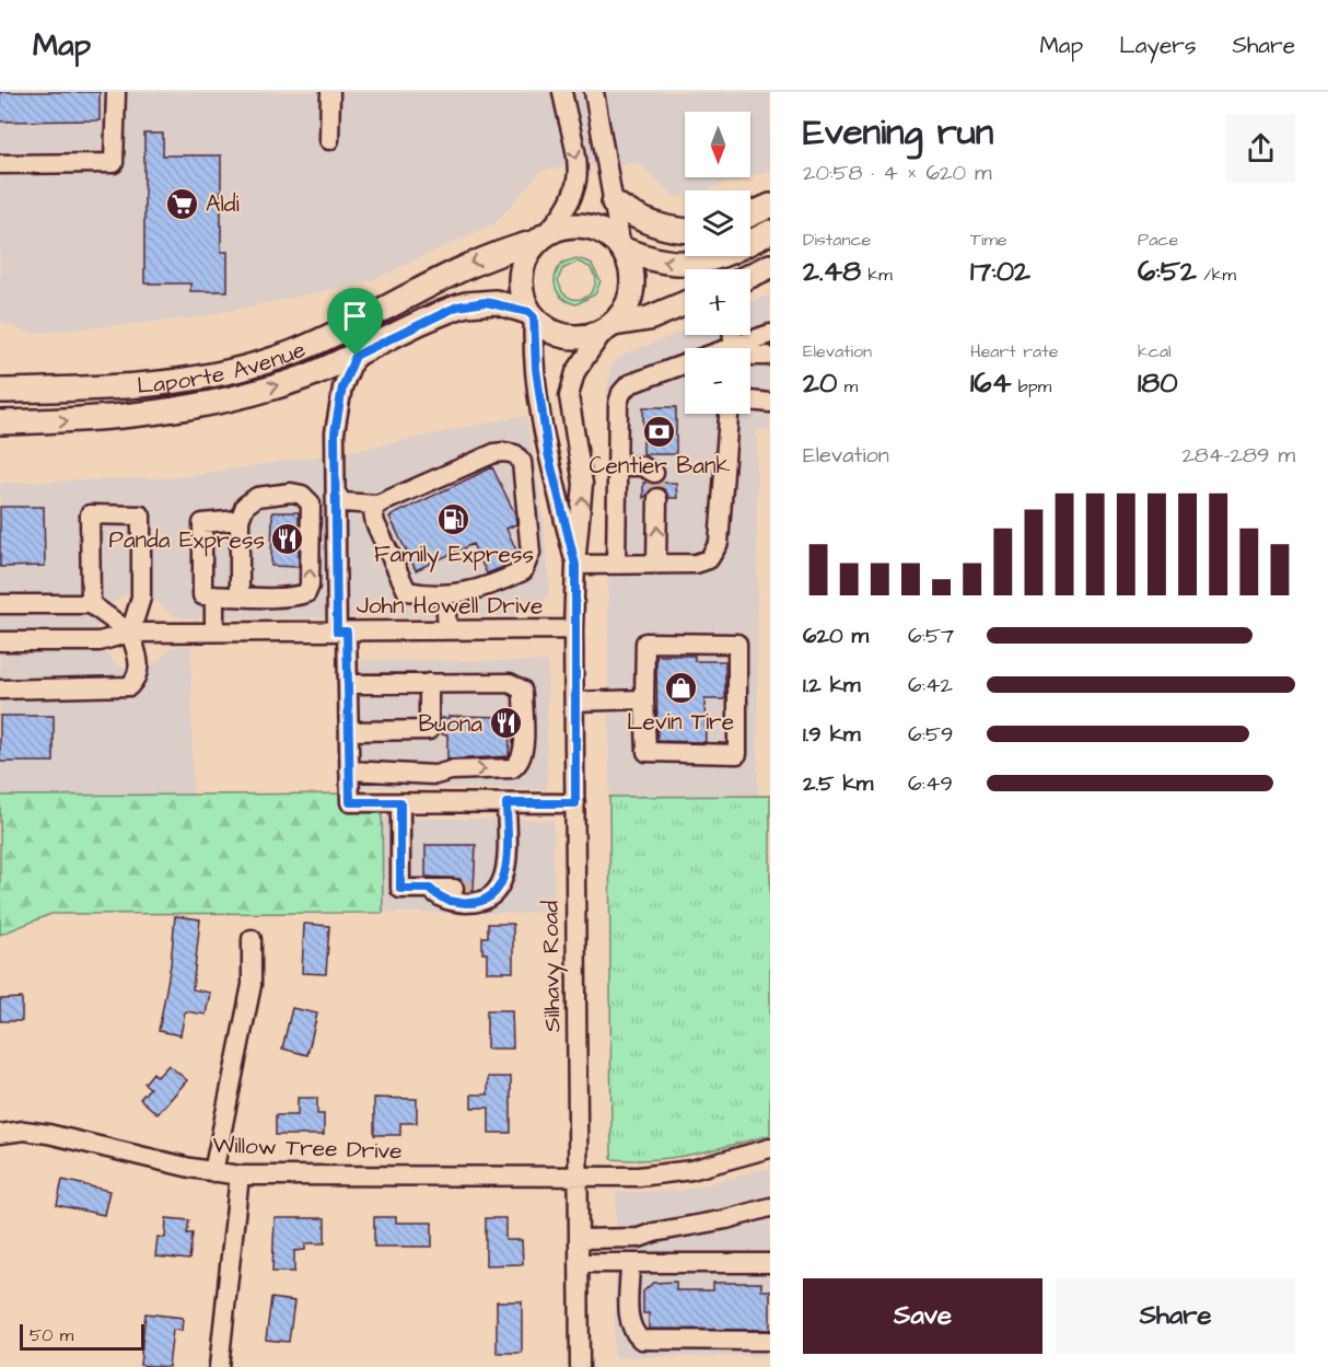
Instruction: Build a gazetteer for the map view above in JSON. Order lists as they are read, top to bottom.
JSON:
{
  "streets": {
    "main road": ["Laporte Avenue"],
    "street": ["John Howell Drive", "Silhavy Road", "Willow Tree Drive"]
  },
  "crossings": [
    ["Laporte Avenue", "Silhavy Road"],
    ["John Howell Drive", "Silhavy Road"],
    ["Silhavy Road", "Willow Tree Drive"]
  ],
  "places": {
    "supermarket": ["Aldi"],
    "bank": ["Centier Bank"],
    "fuel station": ["Family Express"],
    "restaurant": ["Panda Express", "Buona"],
    "shop": ["Levin Tire"]
  },
  "scale_bar": "50 m",
  "north": "bottom",
  "page": {
    "header": "Map",
    "nav": ["Map", "Layers", "Share"],
    "heading": ["Evening run", "20:58 · 4 × 620 m"],
    "map_buttons": ["+", "−"],
    "stats": [
      ["Distance", "2.48 km"],
      ["Time", "17:02"],
      ["Pace", "6:52 /km"],
      ["Elevation", "20 m"],
      ["Heart rate", "164 bpm"],
      ["kcal", "180"]
    ],
    "chart": ["Elevation", "284–289 m"],
    "list": [
      {
        "name": "620 m",
        "note": "6:57"
      },
      {
        "name": "1.2 km",
        "note": "6:42"
      },
      {
        "name": "1.9 km",
        "note": "6:59"
      },
      {
        "name": "2.5 km",
        "note": "6:49"
      }
    ],
    "buttons": ["Save", "Share"],
    "scale": "50 m"
  }
}
